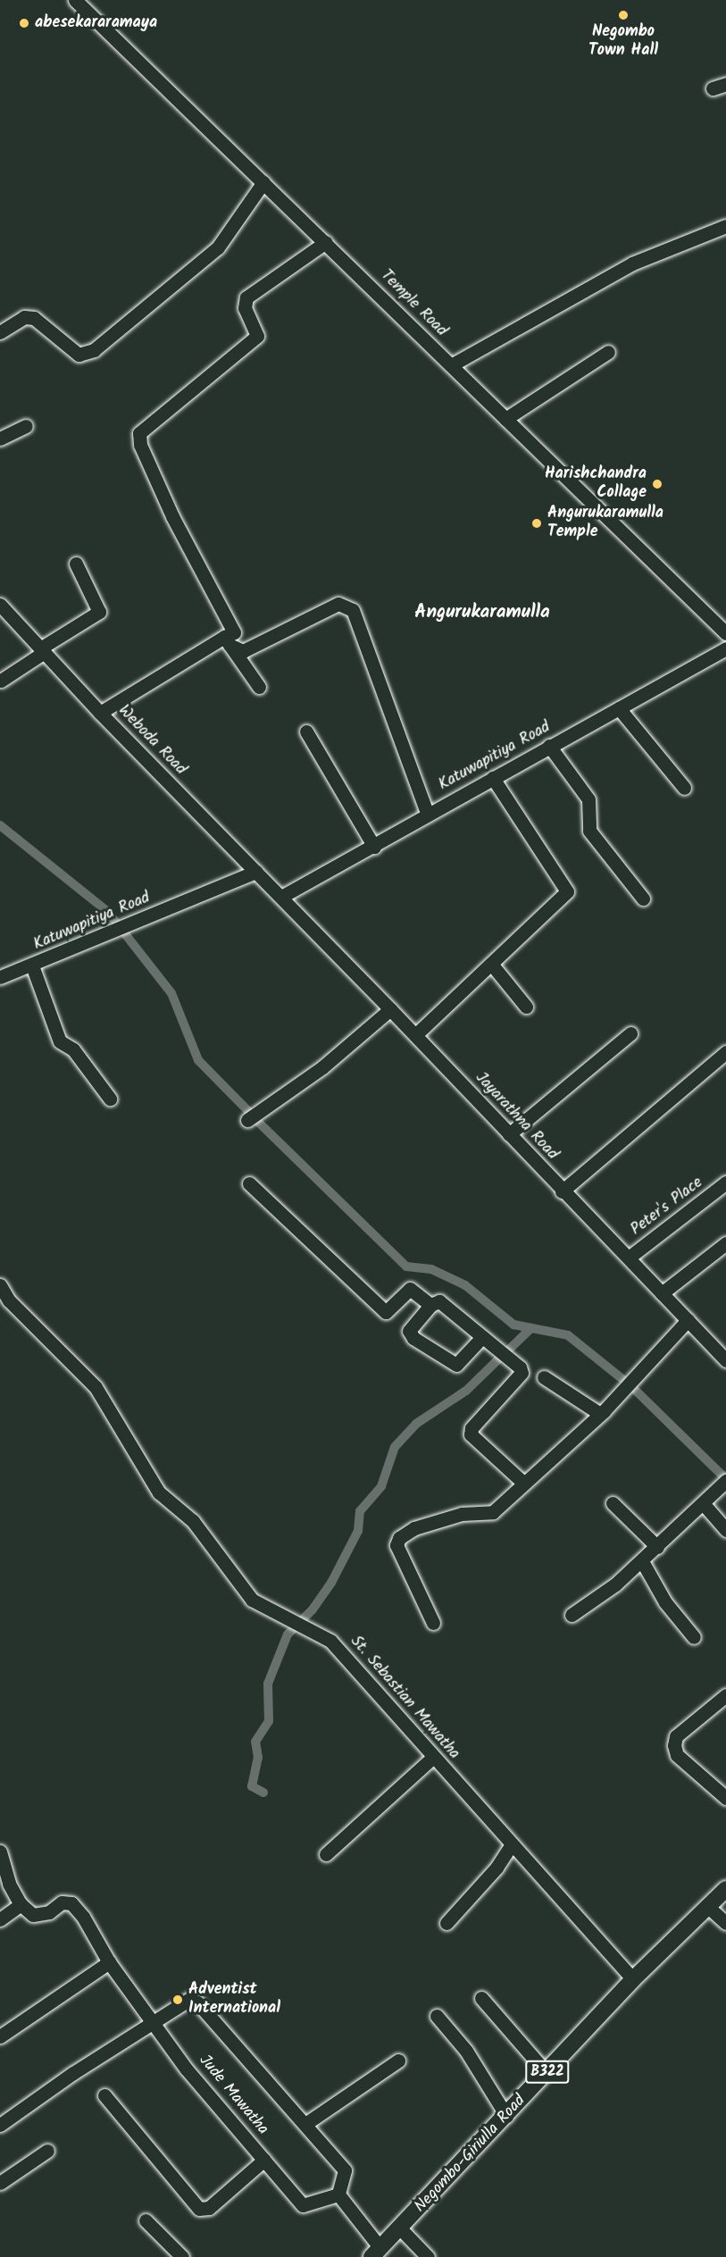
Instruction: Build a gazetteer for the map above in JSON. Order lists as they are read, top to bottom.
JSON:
{
  "streets": {
    "main road": ["B322", "Negombo-Giriulla Road"],
    "street": [
      "Temple Road",
      "Weboda Road",
      "Katuwapitiya Road",
      "Jayarathna Road",
      "Peter's Place",
      "St. Sebastian Mawatha",
      "Jude Mawatha"
    ]
  },
  "crossings": [
    ["Weboda Road", "Katuwapitiya Road"],
    ["Weboda Road", "Jayarathna Road"],
    ["Katuwapitiya Road", "Jayarathna Road"],
    ["Jayarathna Road", "Peter's Place"],
    ["St. Sebastian Mawatha", "Negombo-Giriulla Road"]
  ],
  "districts": ["Angurukaramulla"],
  "places": [
    "Negombo Town Hall",
    "abesekararamaya",
    "Harishchandra Collage",
    "Angurukaramulla Temple",
    "Adventist International"
  ]
}
